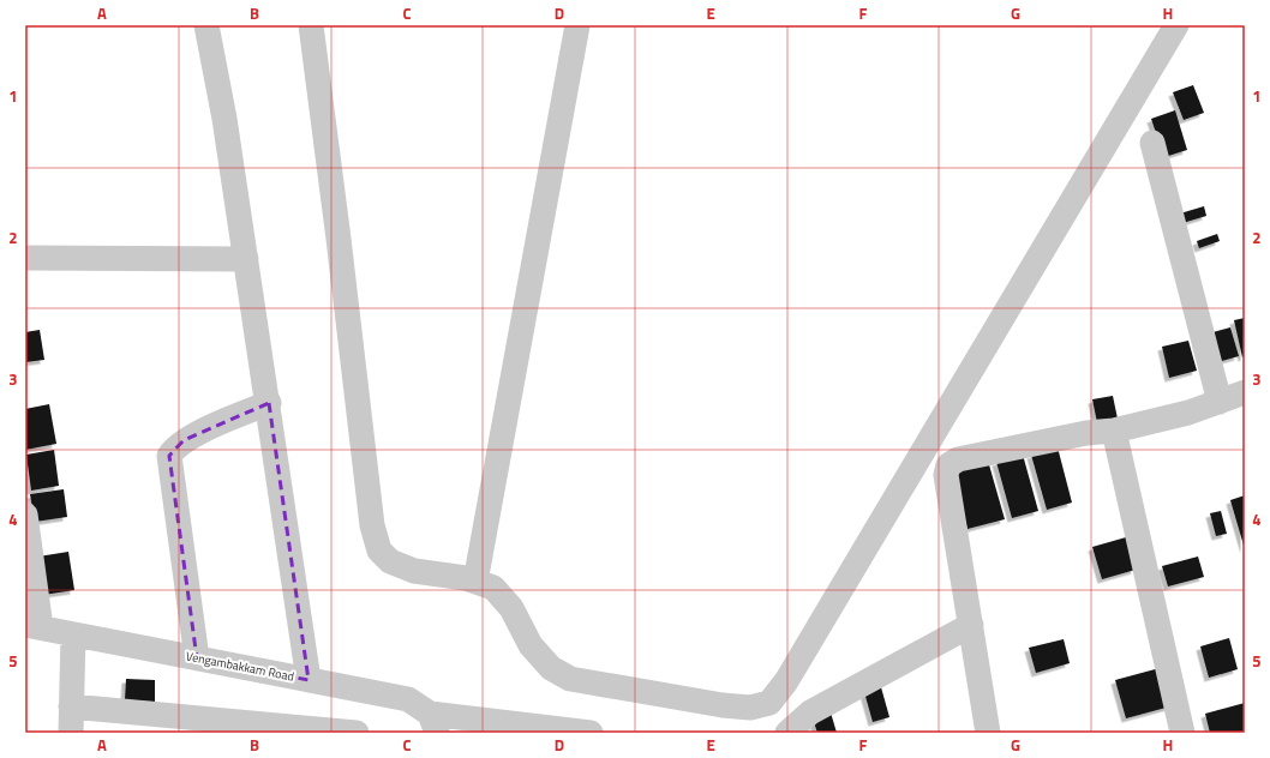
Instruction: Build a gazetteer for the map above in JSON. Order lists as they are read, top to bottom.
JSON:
{
  "streets": {
    "street": ["Vengambakkam Road"]
  },
  "grid": {
    "columns": [
      "A",
      "B",
      "C",
      "D",
      "E",
      "F",
      "G",
      "H"
    ],
    "rows": [
      "1",
      "2",
      "3",
      "4",
      "5"
    ]
  }
}
